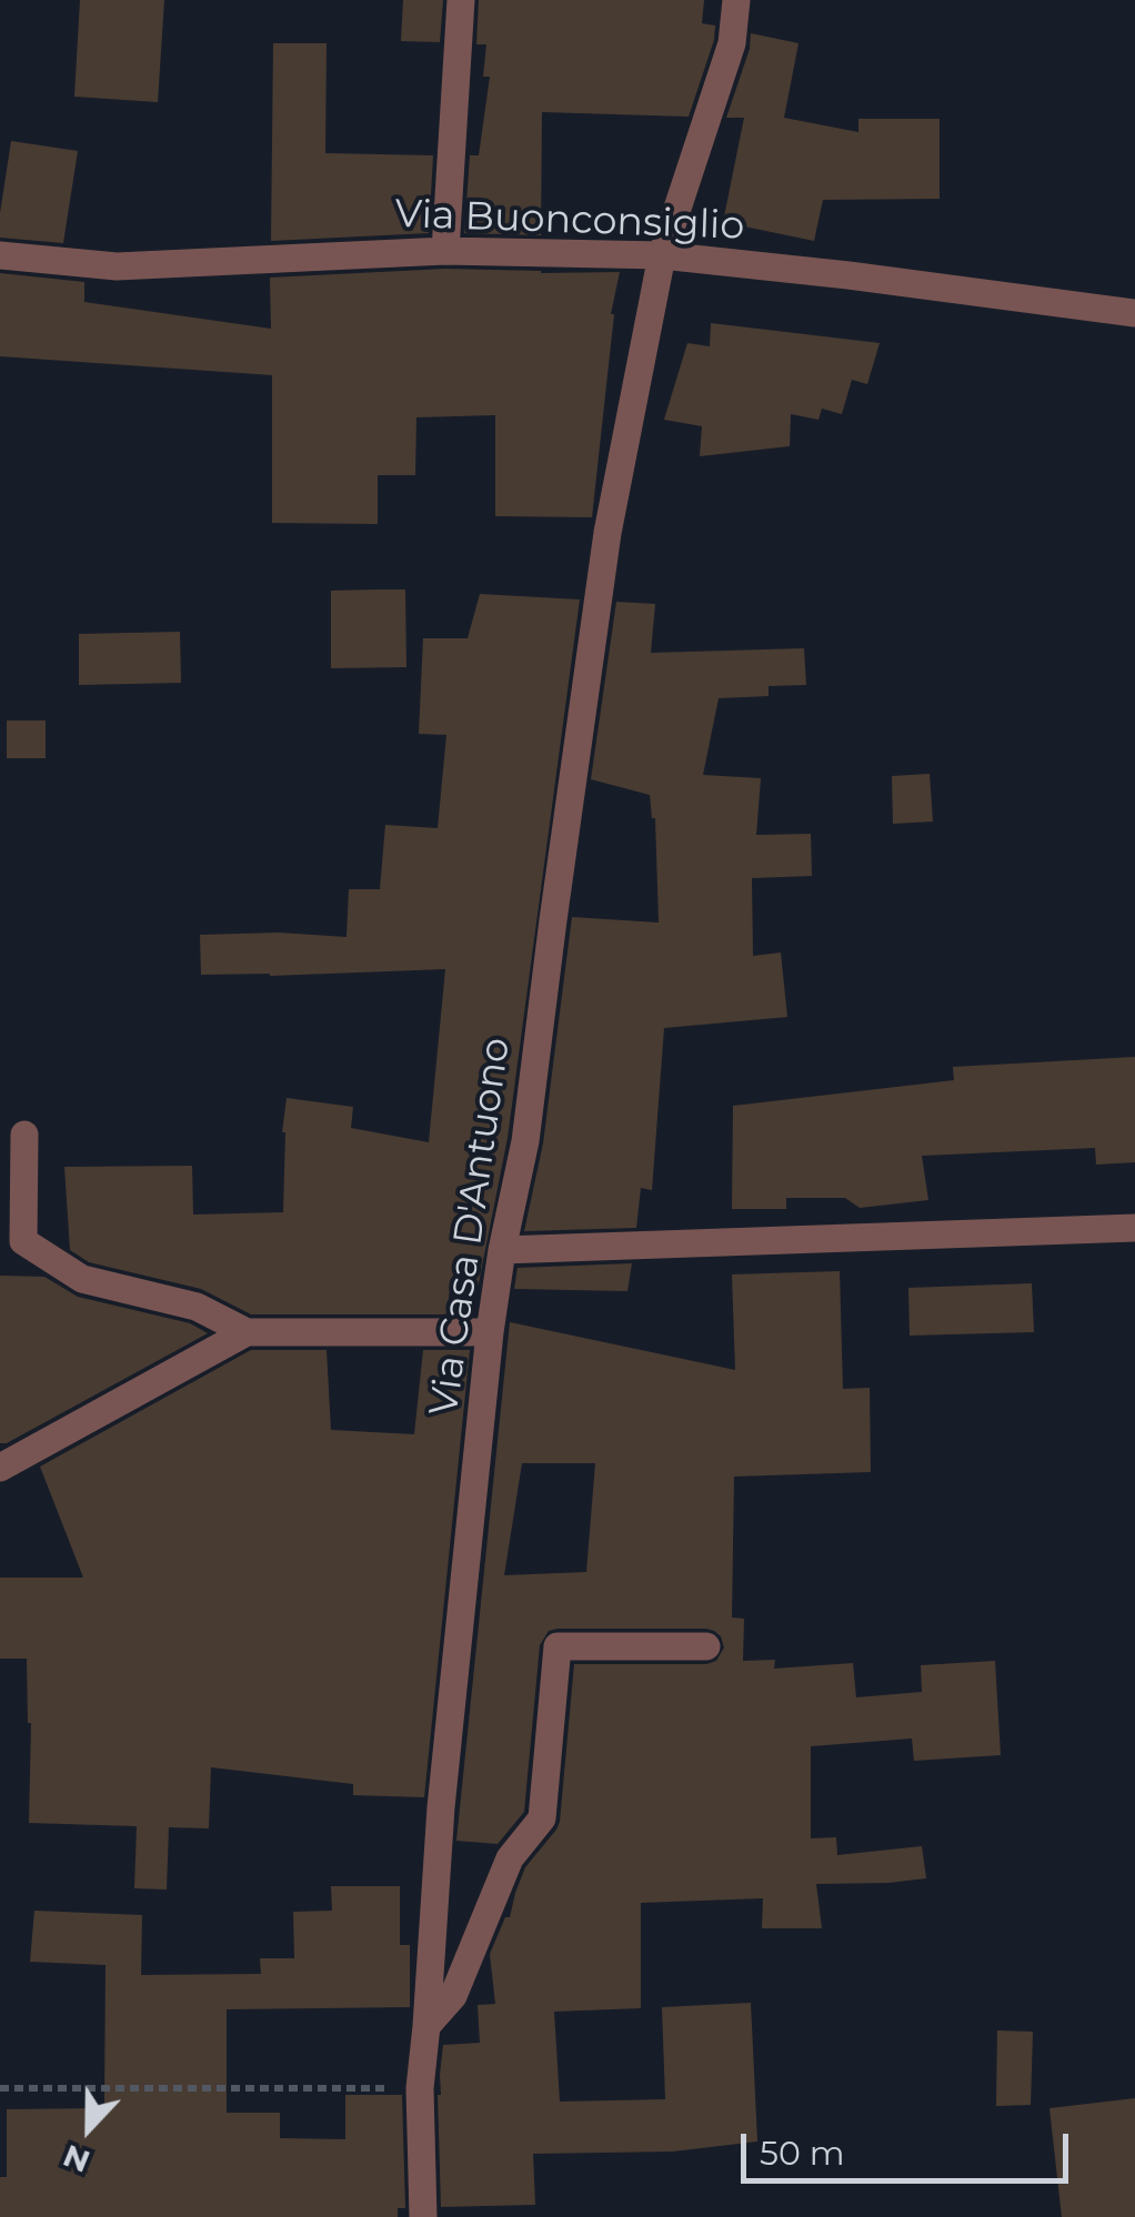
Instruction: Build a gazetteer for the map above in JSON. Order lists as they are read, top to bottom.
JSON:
{
  "streets": {
    "street": ["Via Buonconsiglio", "Via Casa D'Antuono"]
  },
  "crossings": [
    ["Via Buonconsiglio", "Via Casa D'Antuono"]
  ],
  "scale_bar": "50 m",
  "north": "bottom"
}
